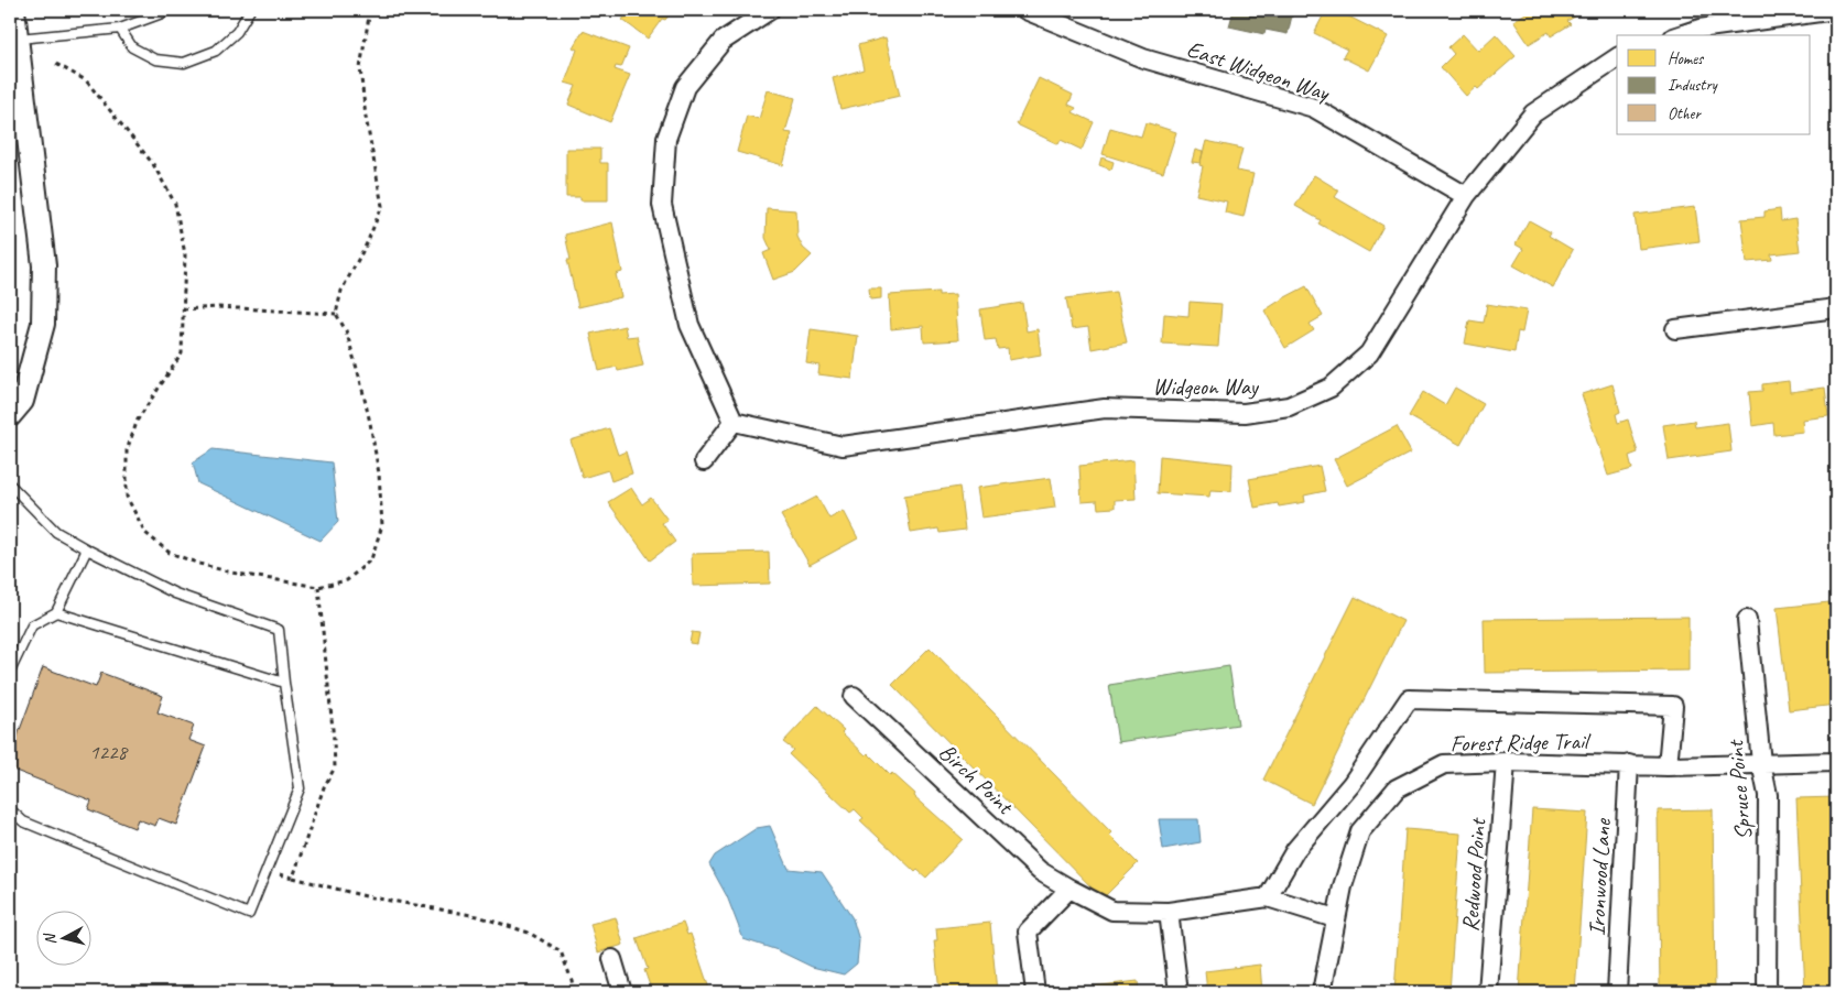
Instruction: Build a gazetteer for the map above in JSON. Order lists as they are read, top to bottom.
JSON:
{
  "streets": {
    "street": [
      "East Widgeon Way",
      "Widgeon Way",
      "Forest Ridge Trail",
      "Birch Point",
      "Spruce Point",
      "Redwood Point",
      "Ironwood Lane"
    ]
  },
  "crossings": [
    ["East Widgeon Way", "Widgeon Way"],
    ["Forest Ridge Trail", "Birch Point"],
    ["Forest Ridge Trail", "Spruce Point"],
    ["Forest Ridge Trail", "Redwood Point"],
    ["Forest Ridge Trail", "Ironwood Lane"]
  ],
  "house_numbers": ["1228"],
  "legend": ["Homes", "Industry", "Other"],
  "north": "left"
}
